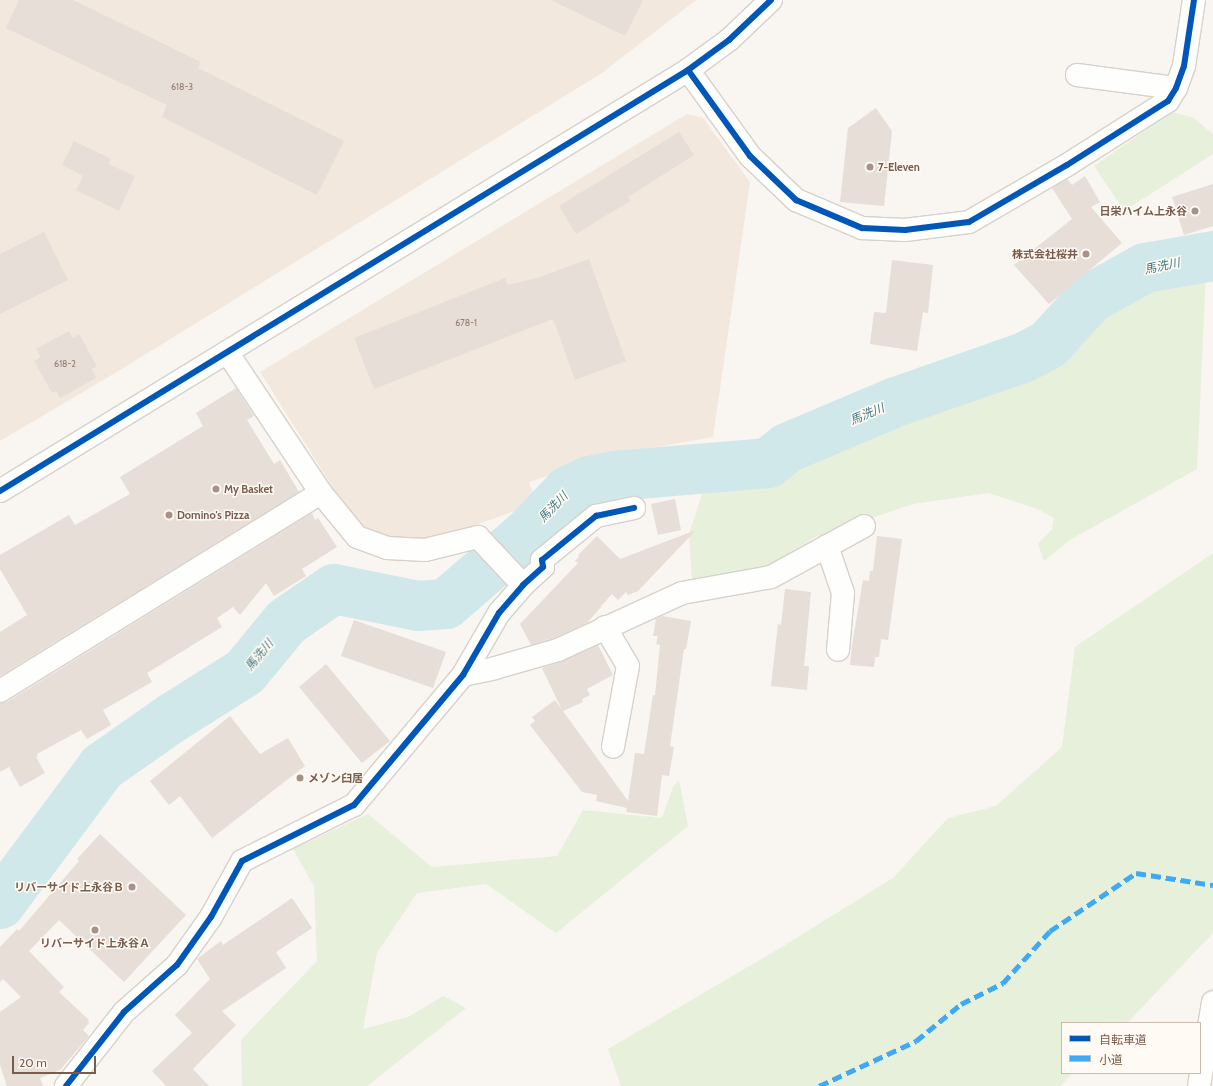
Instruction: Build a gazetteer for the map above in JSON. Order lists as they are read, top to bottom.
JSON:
{
  "water": ["馬洗川"],
  "places": [
    "7-Eleven",
    "日栄ハイム上永谷",
    "株式会社桜井",
    "My Basket",
    "Domino's Pizza",
    "メゾン臼居",
    "リバーサイド上永谷Ｂ",
    "リバーサイド上永谷Ａ"
  ],
  "house_numbers": ["618-3", "678-1", "618-2"],
  "legend": ["自転車道", "小道"],
  "scale_bar": "20 m"
}
